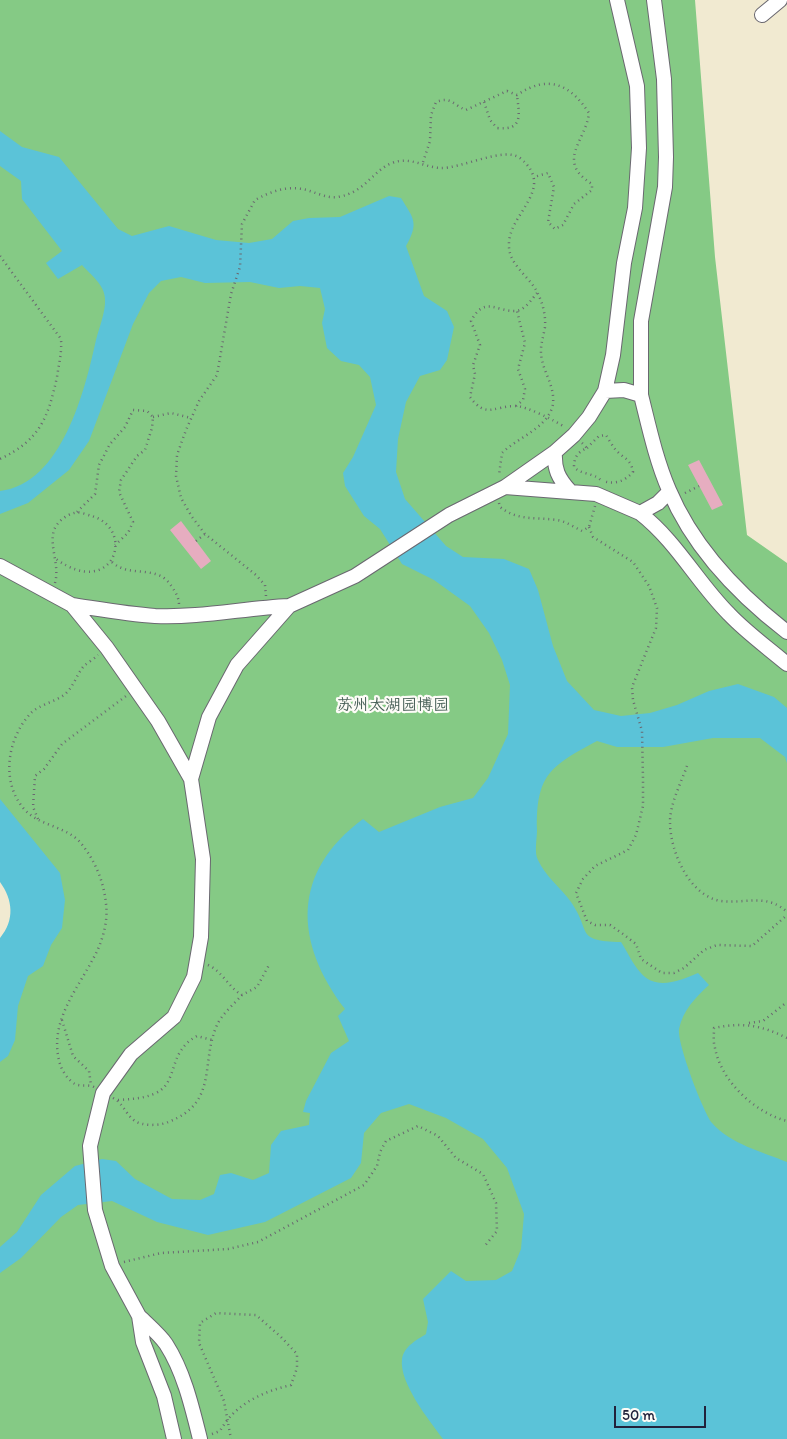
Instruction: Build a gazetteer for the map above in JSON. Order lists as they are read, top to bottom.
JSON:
{
  "parks": ["苏州太湖园博园"],
  "scale_bar": "50 m"
}
